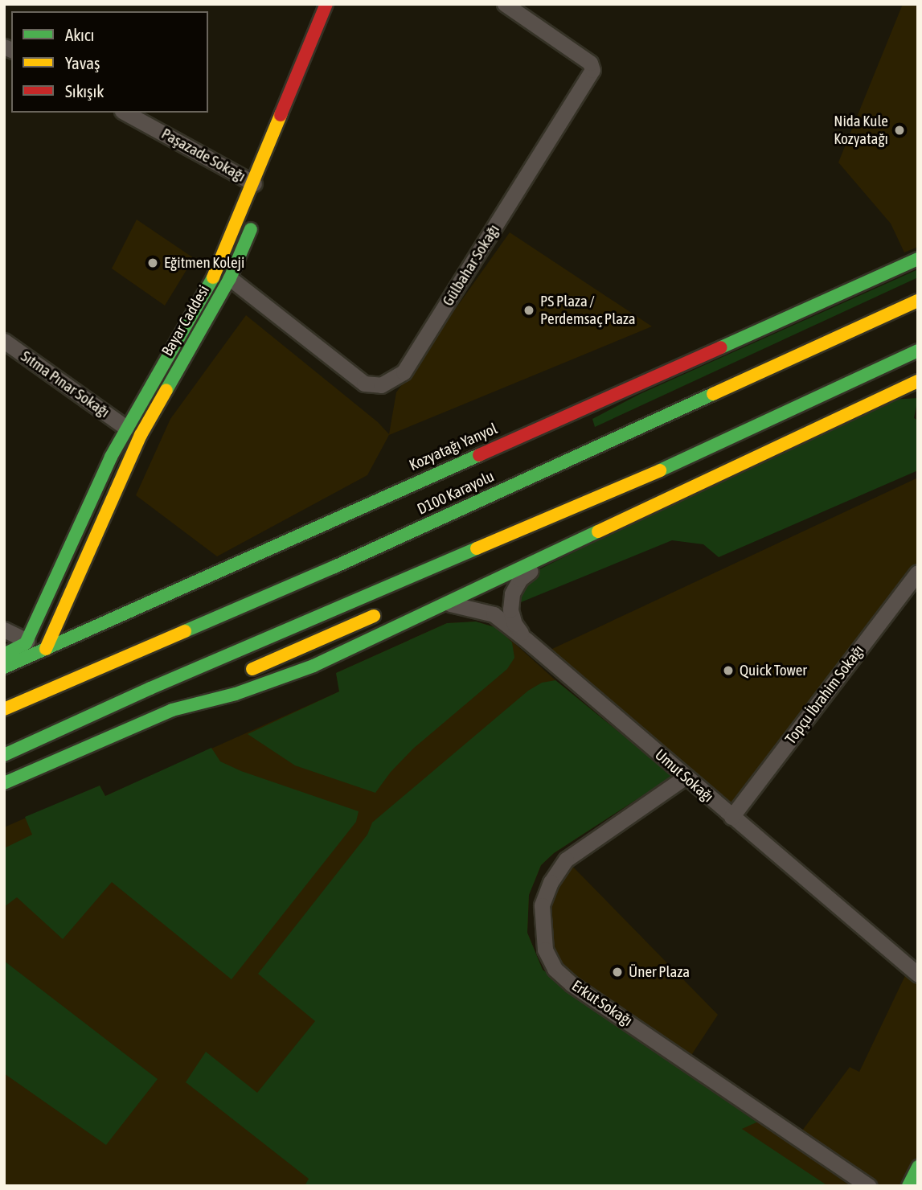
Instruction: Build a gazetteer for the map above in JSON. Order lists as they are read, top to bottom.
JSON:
{
  "streets": {
    "main road": ["Bayar Caddesi", "Kozyatağı Yanyol", "D100 Karayolu"],
    "street": [
      "Paşazade Sokağı",
      "Gülbahar Sokağı",
      "Sıtma Pınar Sokağı",
      "Topçu İbrahim Sokağı",
      "Umut Sokağı",
      "Erkut Sokağı"
    ]
  },
  "crossings": [
    ["Paşazade Sokağı", "Bayar Caddesi"],
    ["Gülbahar Sokağı", "Bayar Caddesi"],
    ["Bayar Caddesi", "Sıtma Pınar Sokağı"],
    ["Bayar Caddesi", "Kozyatağı Yanyol"],
    ["Topçu İbrahim Sokağı", "Umut Sokağı"],
    ["Umut Sokağı", "Erkut Sokağı"]
  ],
  "places": [
    "Nida Kule Kozyatağı",
    "Eğitmen Koleji",
    "PS Plaza / Perdemsaç Plaza",
    "Quick Tower",
    "Üner Plaza"
  ],
  "legend": ["Akıcı", "Yavaş", "Sıkışık"]
}
